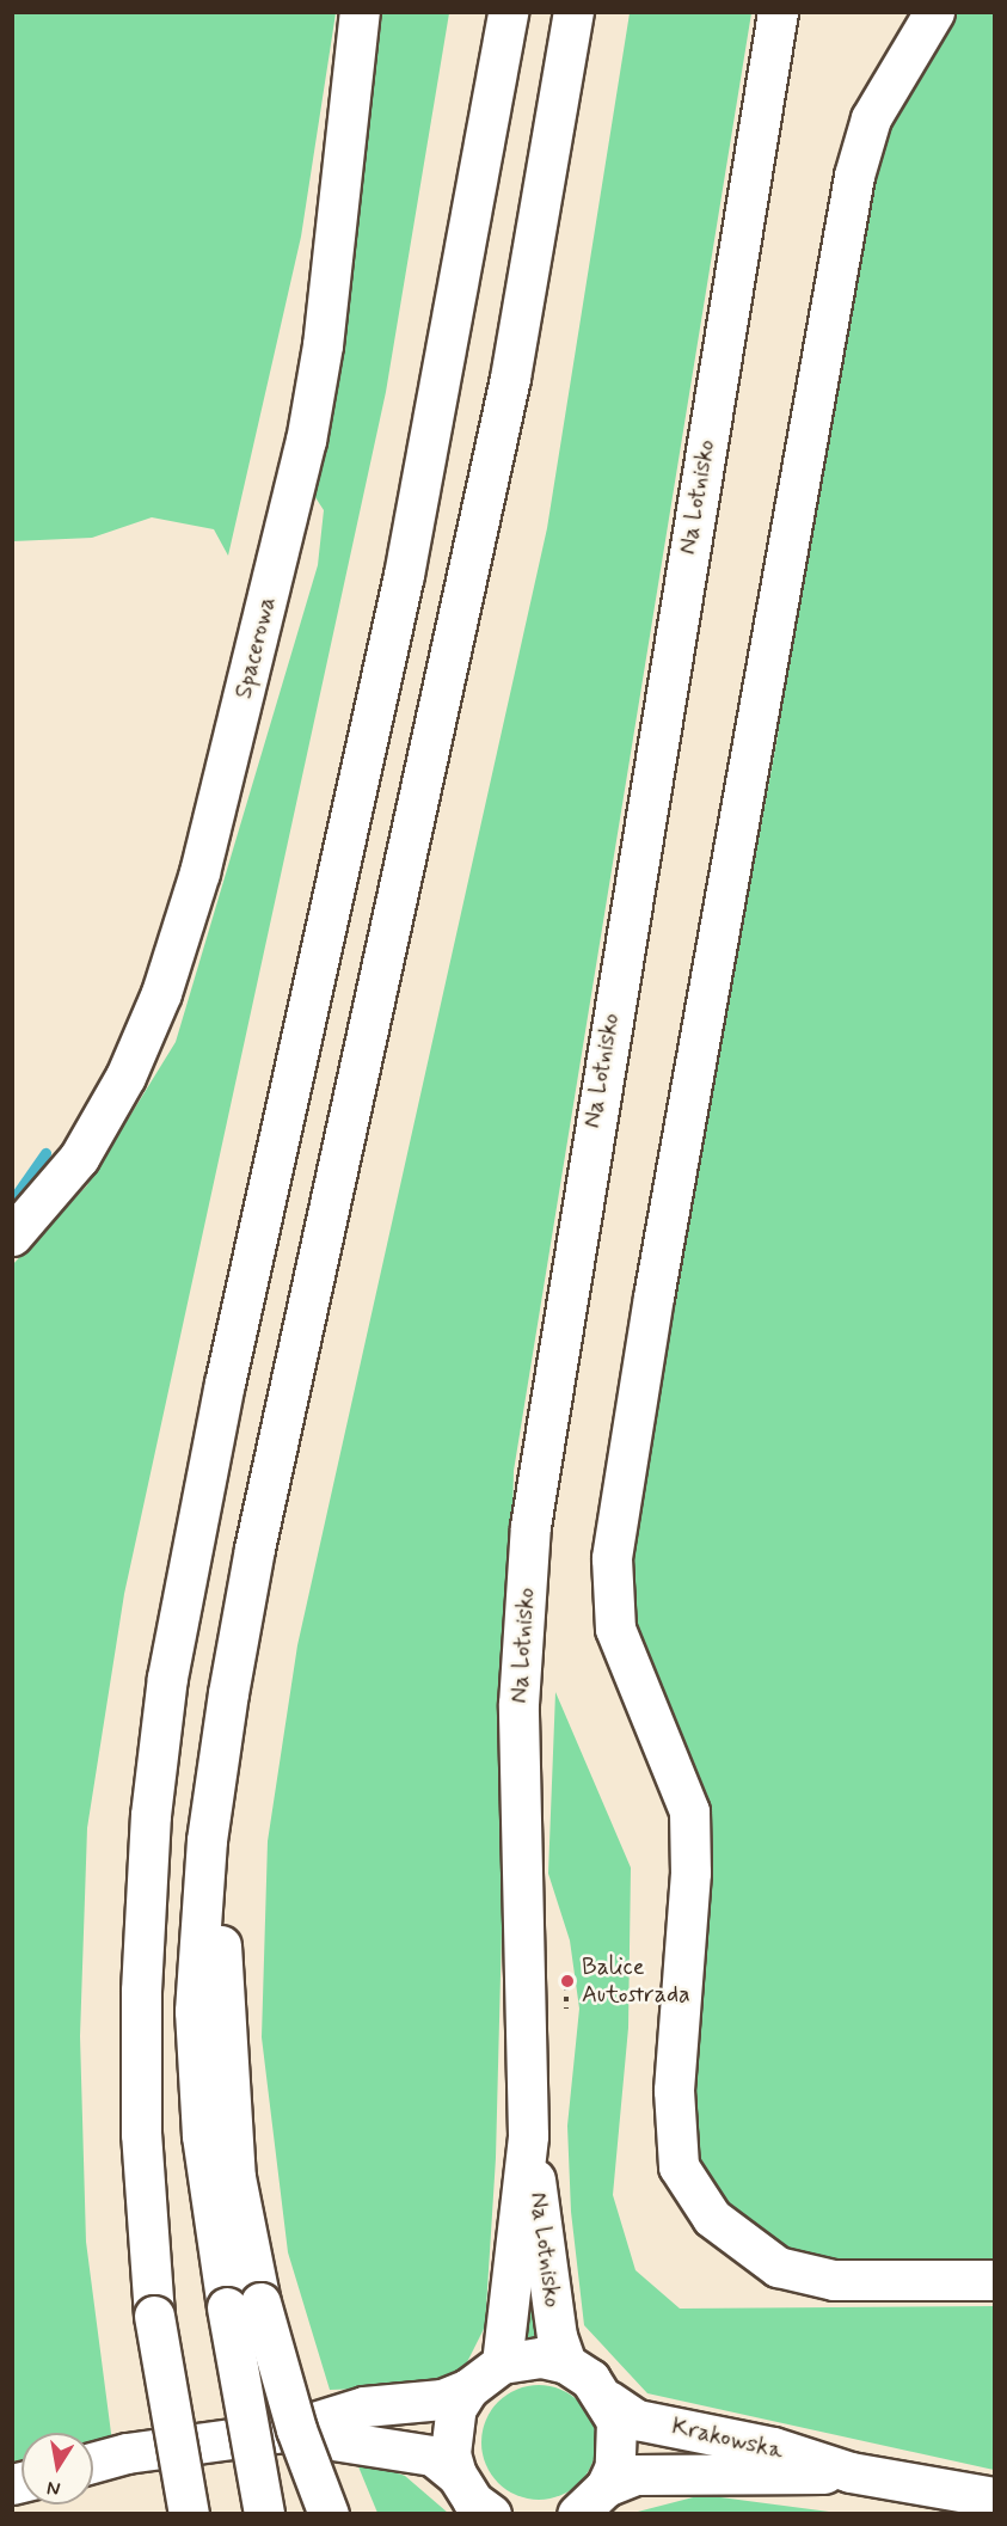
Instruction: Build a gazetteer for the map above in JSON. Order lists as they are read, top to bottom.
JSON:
{
  "streets": {
    "main road": ["Na Lotnisko", "Spacerowa", "Krakowska"]
  },
  "crossings": [
    ["Na Lotnisko", "Krakowska"]
  ],
  "places": ["Balice Autostrada"],
  "north": "bottom"
}
